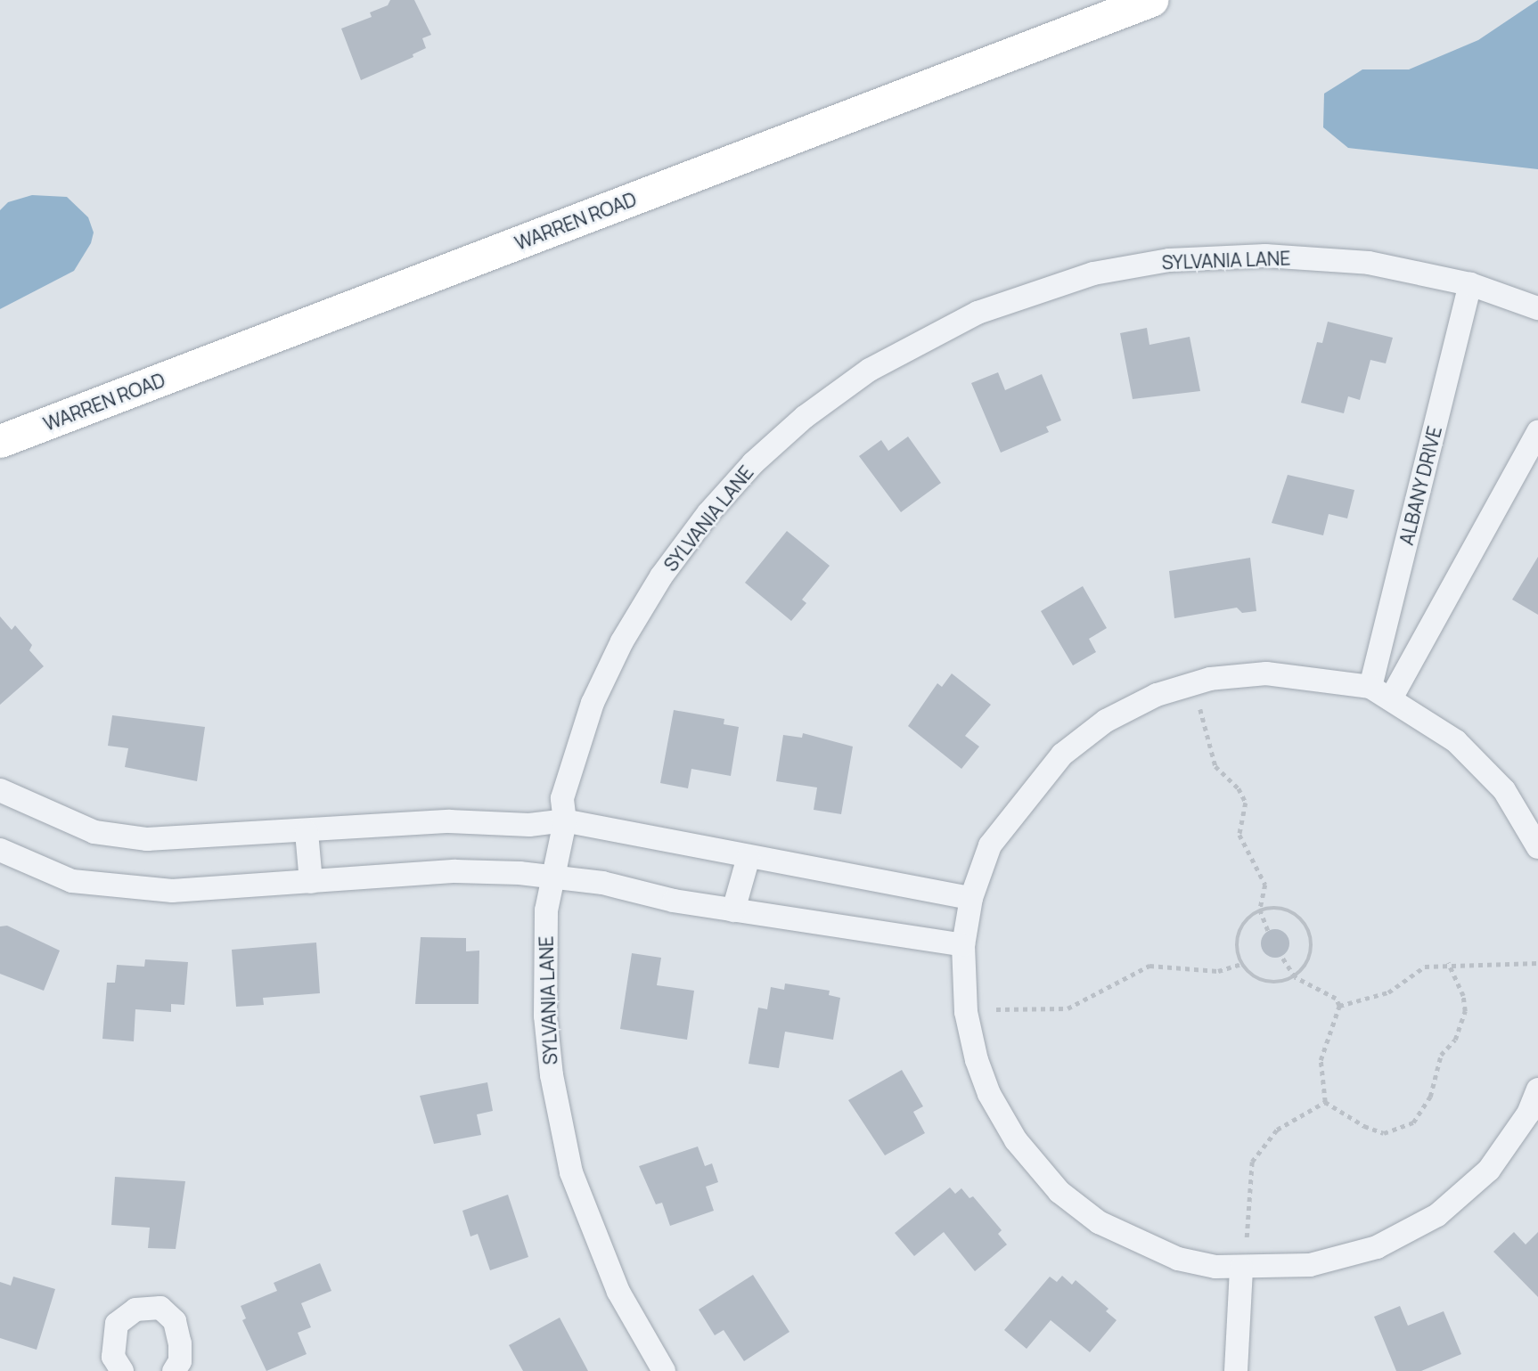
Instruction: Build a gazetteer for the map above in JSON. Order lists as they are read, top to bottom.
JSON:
{
  "streets": {
    "street": ["WARREN ROAD", "SYLVANIA LANE", "ALBANY DRIVE"]
  },
  "crossings": [
    ["SYLVANIA LANE", "ALBANY DRIVE"]
  ]
}
